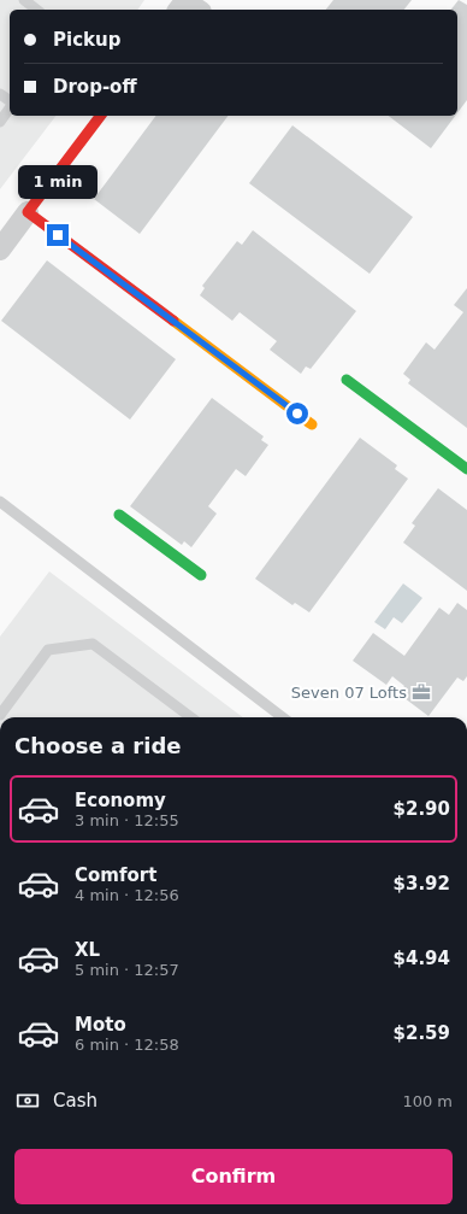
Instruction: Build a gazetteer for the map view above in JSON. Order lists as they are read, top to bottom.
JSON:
{
  "places": {
    "office": ["Seven 07 Lofts"]
  },
  "page": {
    "banner": ["Pickup", "Drop-off"],
    "bubble": "1 min",
    "heading": "Choose a ride",
    "list": [
      {
        "name": "Economy",
        "note": "3 min · 12:55",
        "value": "$2.90"
      },
      {
        "name": "Comfort",
        "note": "4 min · 12:56",
        "value": "$3.92"
      },
      {
        "name": "XL",
        "note": "5 min · 12:57",
        "value": "$4.94"
      },
      {
        "name": "Moto",
        "note": "6 min · 12:58",
        "value": "$2.59"
      }
    ],
    "pay": ["Cash", "100 m"],
    "buttons": "Confirm"
  }
}
